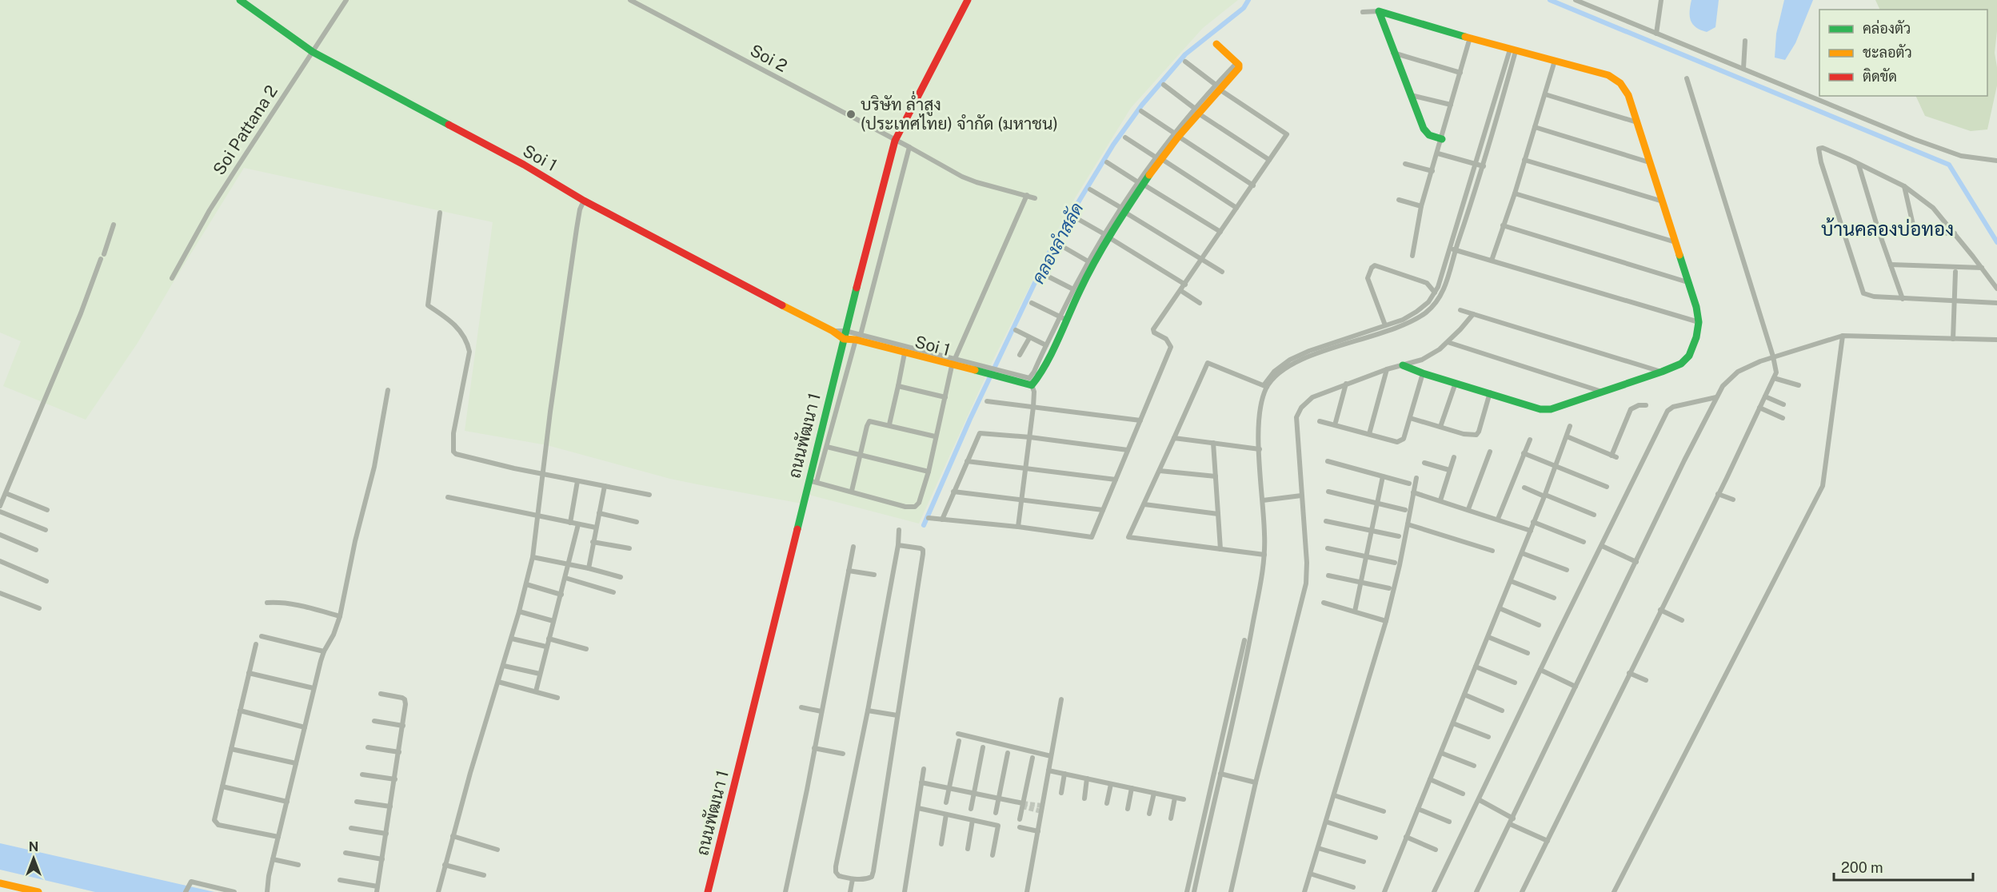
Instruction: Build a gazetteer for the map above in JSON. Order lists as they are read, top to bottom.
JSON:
{
  "streets": {
    "main road": ["Soi 1", "ถนนพัฒนา 1"],
    "street": ["Soi 2", "Soi Pattana 2"]
  },
  "crossings": [
    ["Soi 2", "ถนนพัฒนา 1"],
    ["Soi Pattana 2", "Soi 1"],
    ["Soi 1", "ถนนพัฒนา 1"]
  ],
  "districts": ["บ้านคลองบ่อทอง"],
  "water": ["คลองลำสลัด"],
  "places": ["บริษัท ล่ำสูง (ประเทศไทย) จำกัด (มหาชน)"],
  "legend": ["คล่องตัว", "ชะลอตัว", "ติดขัด"],
  "scale_bar": "200 m",
  "north": "top"
}
